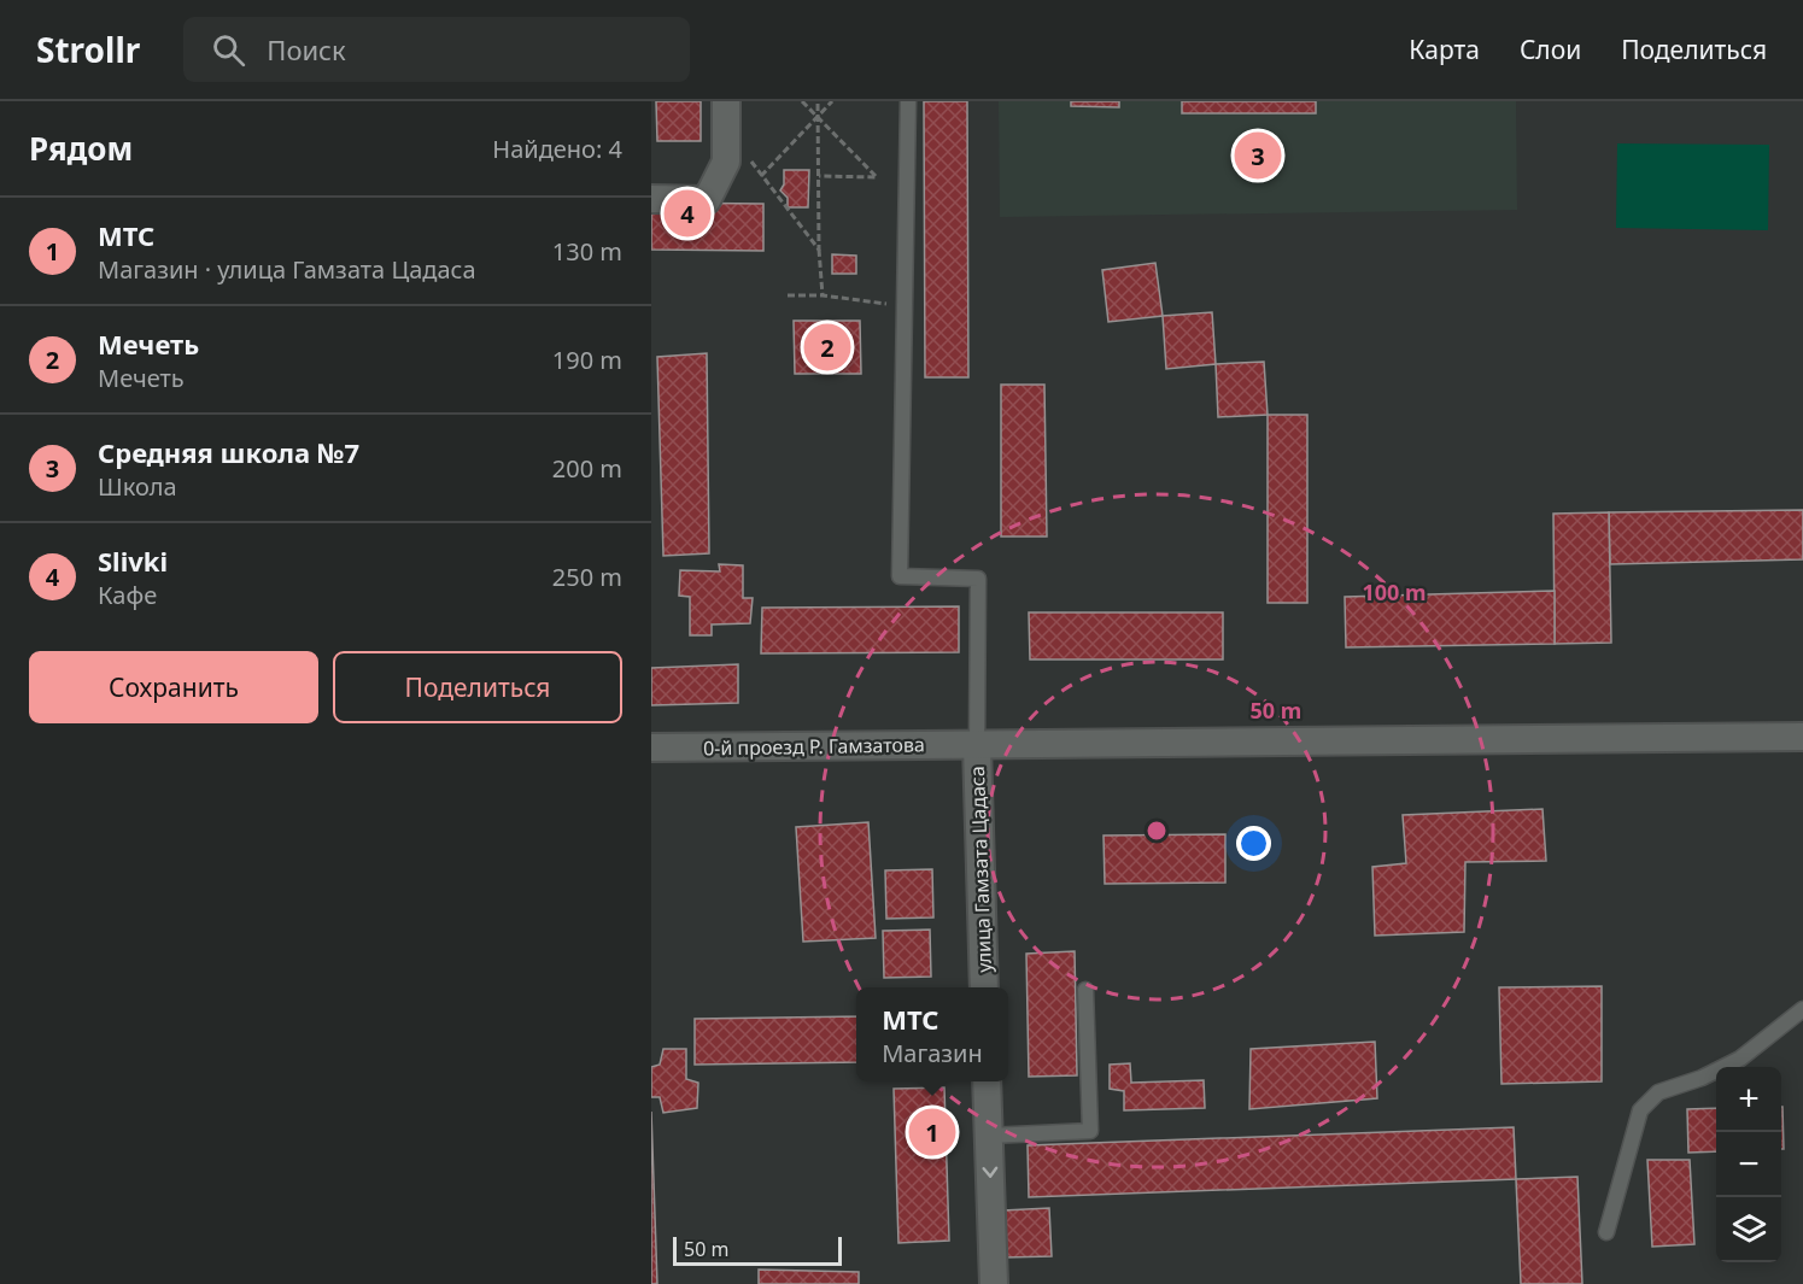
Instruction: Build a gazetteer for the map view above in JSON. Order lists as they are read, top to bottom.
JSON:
{
  "streets": {
    "street": ["0-й проезд Р. Гамзатова", "улица Гамзата Цадаса"]
  },
  "crossings": [
    ["0-й проезд Р. Гамзатова", "улица Гамзата Цадаса"]
  ],
  "scale_bar": "50 m",
  "page": {
    "header": "Strollr",
    "search": "Поиск",
    "nav": ["Карта", "Слои", "Поделиться"],
    "heading": ["Рядом", "Найдено: 4"],
    "pins": [
      "3",
      "4",
      "2",
      "1"
    ],
    "list": [
      {
        "mark": "1",
        "name": "МТС",
        "note": "Магазин · улица Гамзата Цадаса",
        "value": "130 m"
      },
      {
        "mark": "2",
        "name": "Мечеть",
        "note": "Мечеть",
        "value": "190 m"
      },
      {
        "mark": "3",
        "name": "Средняя школа №7",
        "note": "Школа",
        "value": "200 m"
      },
      {
        "mark": "4",
        "name": "Slivki",
        "note": "Кафе",
        "value": "250 m"
      }
    ],
    "buttons": ["Сохранить", "Поделиться"],
    "popup": ["МТС", "Магазин"],
    "map_buttons": ["+", "−"],
    "scale": "50 m"
  },
  "rings": ["100 m", "50 m"]
}
